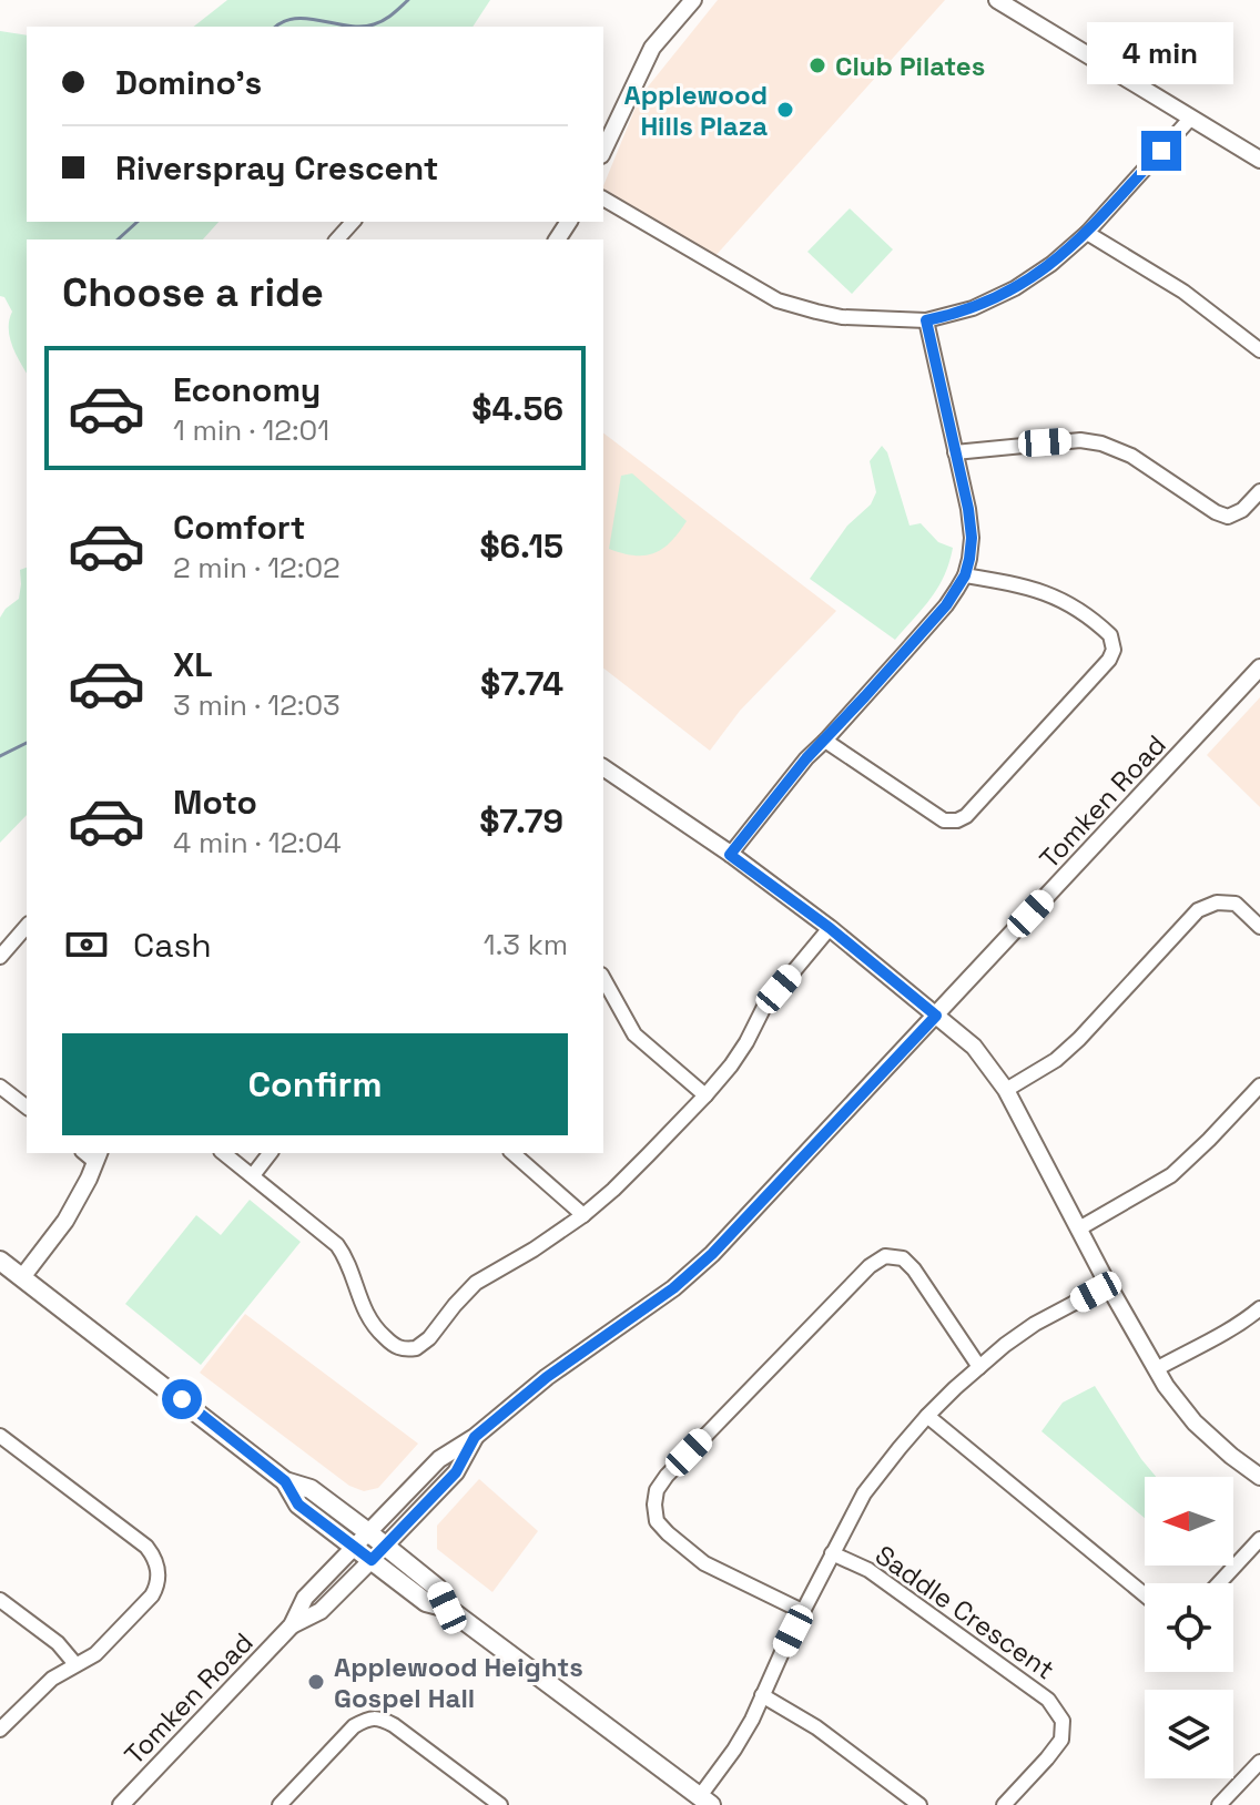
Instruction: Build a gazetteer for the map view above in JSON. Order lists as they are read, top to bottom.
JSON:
{
  "streets": {
    "street": ["Tomken Road", "Saddle Crescent"]
  },
  "places": ["Club Pilates", "Applewood Hills Plaza", "Applewood Heights Gospel Hall"],
  "north": "left",
  "page": {
    "bubble": "4 min",
    "banner": ["Domino's", "Riverspray Crescent"],
    "heading": "Choose a ride",
    "list": [
      {
        "name": "Economy",
        "note": "1 min · 12:01",
        "value": "$4.56"
      },
      {
        "name": "Comfort",
        "note": "2 min · 12:02",
        "value": "$6.15"
      },
      {
        "name": "XL",
        "note": "3 min · 12:03",
        "value": "$7.74"
      },
      {
        "name": "Moto",
        "note": "4 min · 12:04",
        "value": "$7.79"
      }
    ],
    "pay": ["Cash", "1.3 km"],
    "buttons": "Confirm"
  }
}
